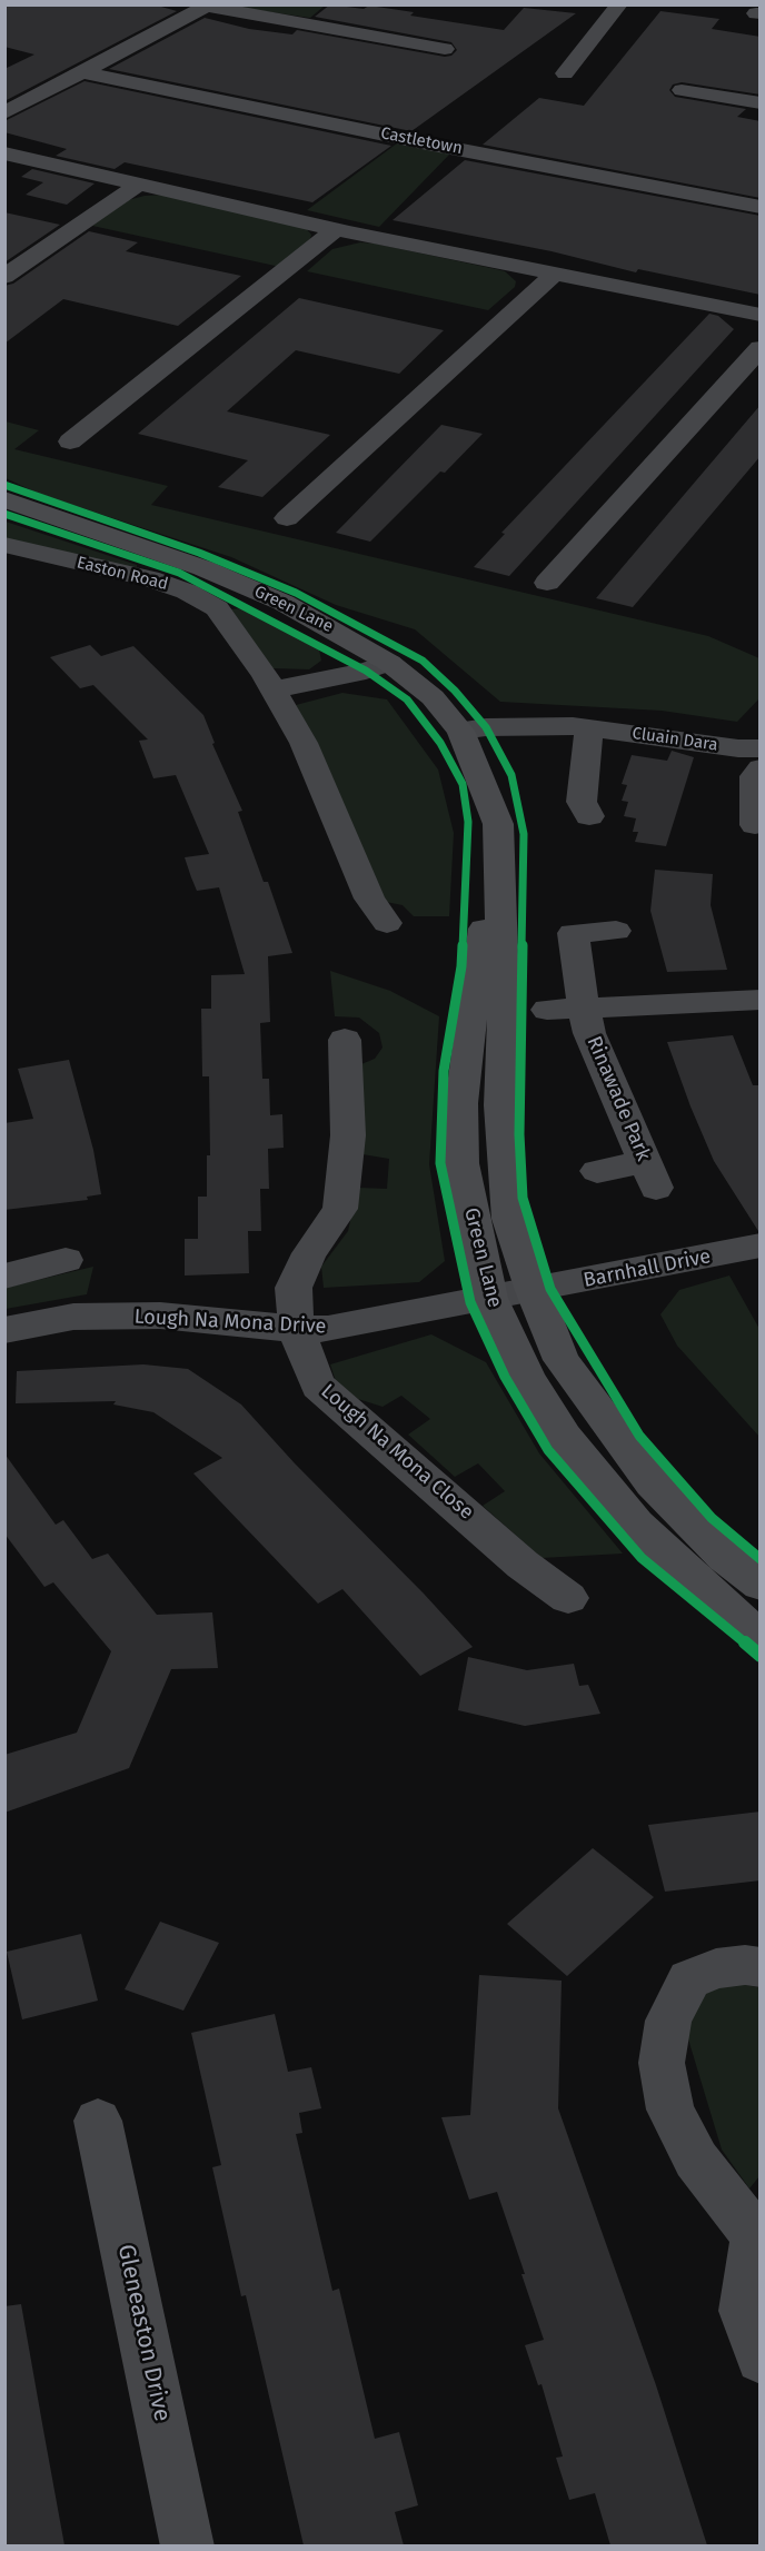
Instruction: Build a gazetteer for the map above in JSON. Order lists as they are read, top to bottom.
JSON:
{
  "streets": {
    "street": [
      "Castletown",
      "Easton Road",
      "Green Lane",
      "Cluain Dara",
      "Rinawade Park",
      "Barnhall Drive",
      "Lough Na Mona Drive",
      "Lough Na Mona Close",
      "Gleneaston Drive"
    ]
  },
  "crossings": [
    ["Green Lane", "Cluain Dara"],
    ["Green Lane", "Barnhall Drive"],
    ["Green Lane", "Lough Na Mona Drive"],
    ["Barnhall Drive", "Lough Na Mona Drive"],
    ["Lough Na Mona Drive", "Lough Na Mona Close"]
  ]
}
